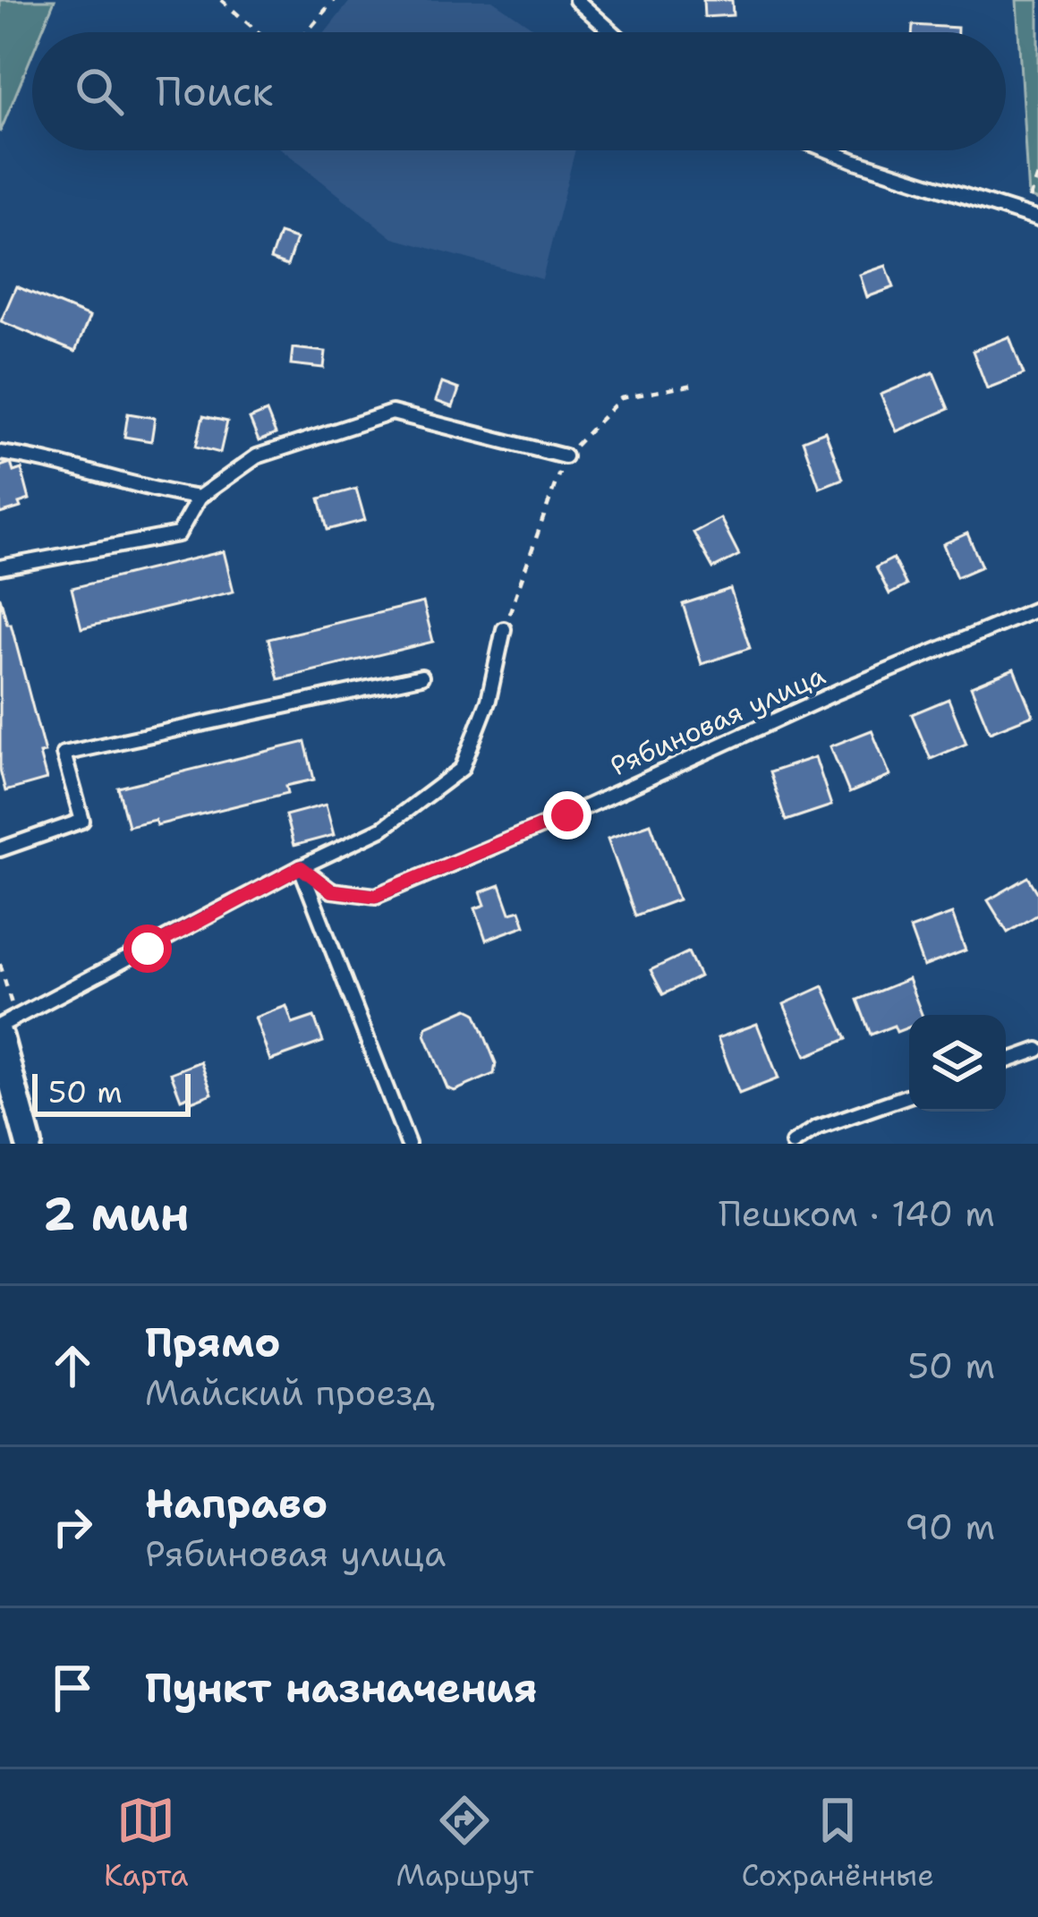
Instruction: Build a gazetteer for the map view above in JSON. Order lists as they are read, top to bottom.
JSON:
{
  "streets": {
    "lane": ["Рябиновая улица"]
  },
  "scale_bar": "50 m",
  "page": {
    "search": "Поиск",
    "scale": "50 m",
    "heading": ["2 мин", "Пешком · 140 m"],
    "list": [
      ["Прямо", "Майский проезд", "50 m"],
      ["Направо", "Рябиновая улица", "90 m"],
      "Пункт назначения"
    ],
    "nav": ["Карта", "Маршрут", "Сохранённые"]
  }
}
